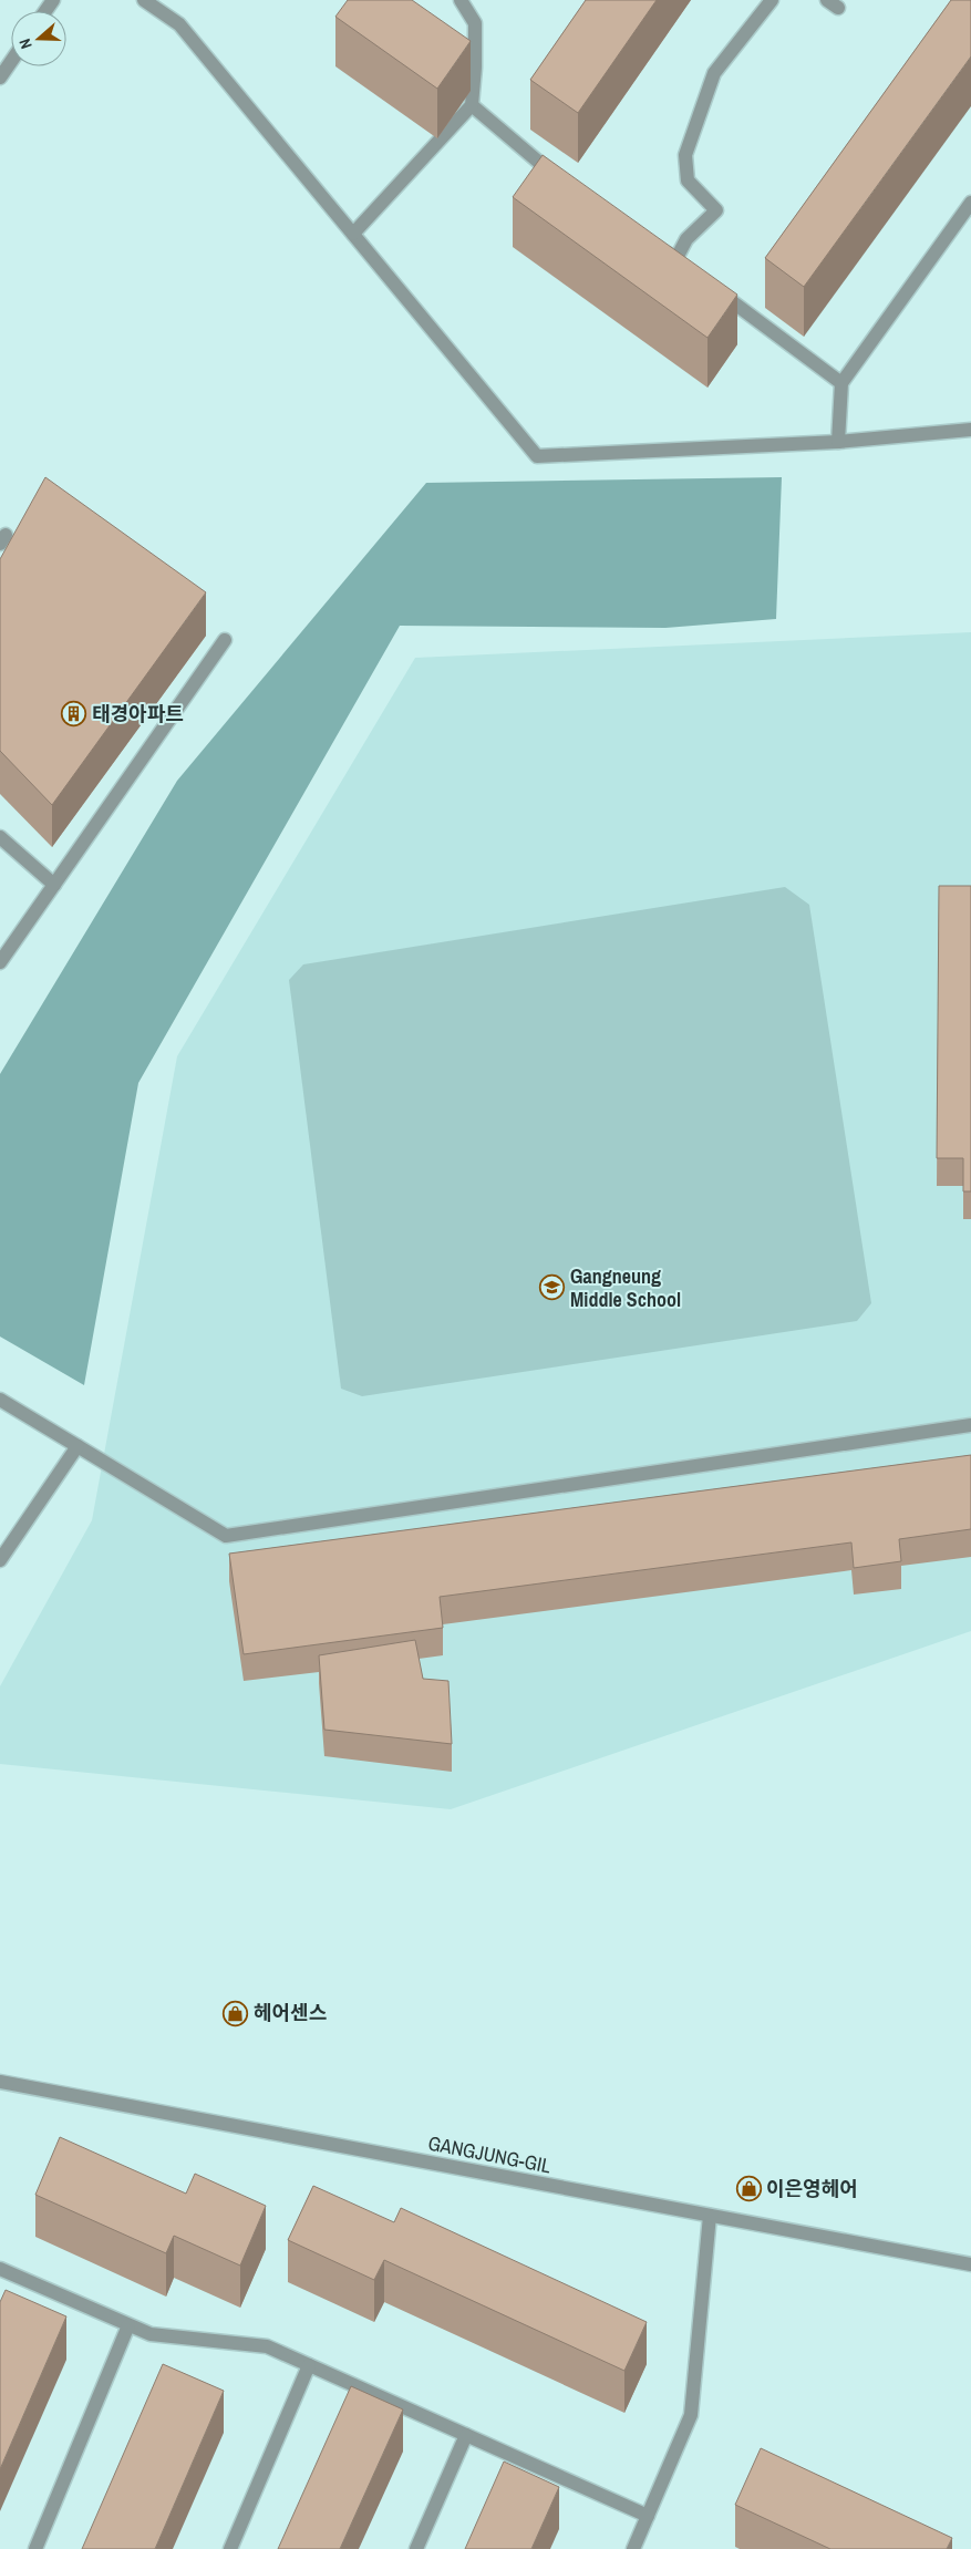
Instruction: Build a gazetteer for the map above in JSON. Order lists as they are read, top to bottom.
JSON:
{
  "streets": {
    "street": ["GANGJUNG-GIL"]
  },
  "places": {
    "building": ["태경아파트"],
    "school or university": ["Gangneung Middle School"],
    "shop": ["헤어센스", "이은영헤어"]
  },
  "north": "left"
}
